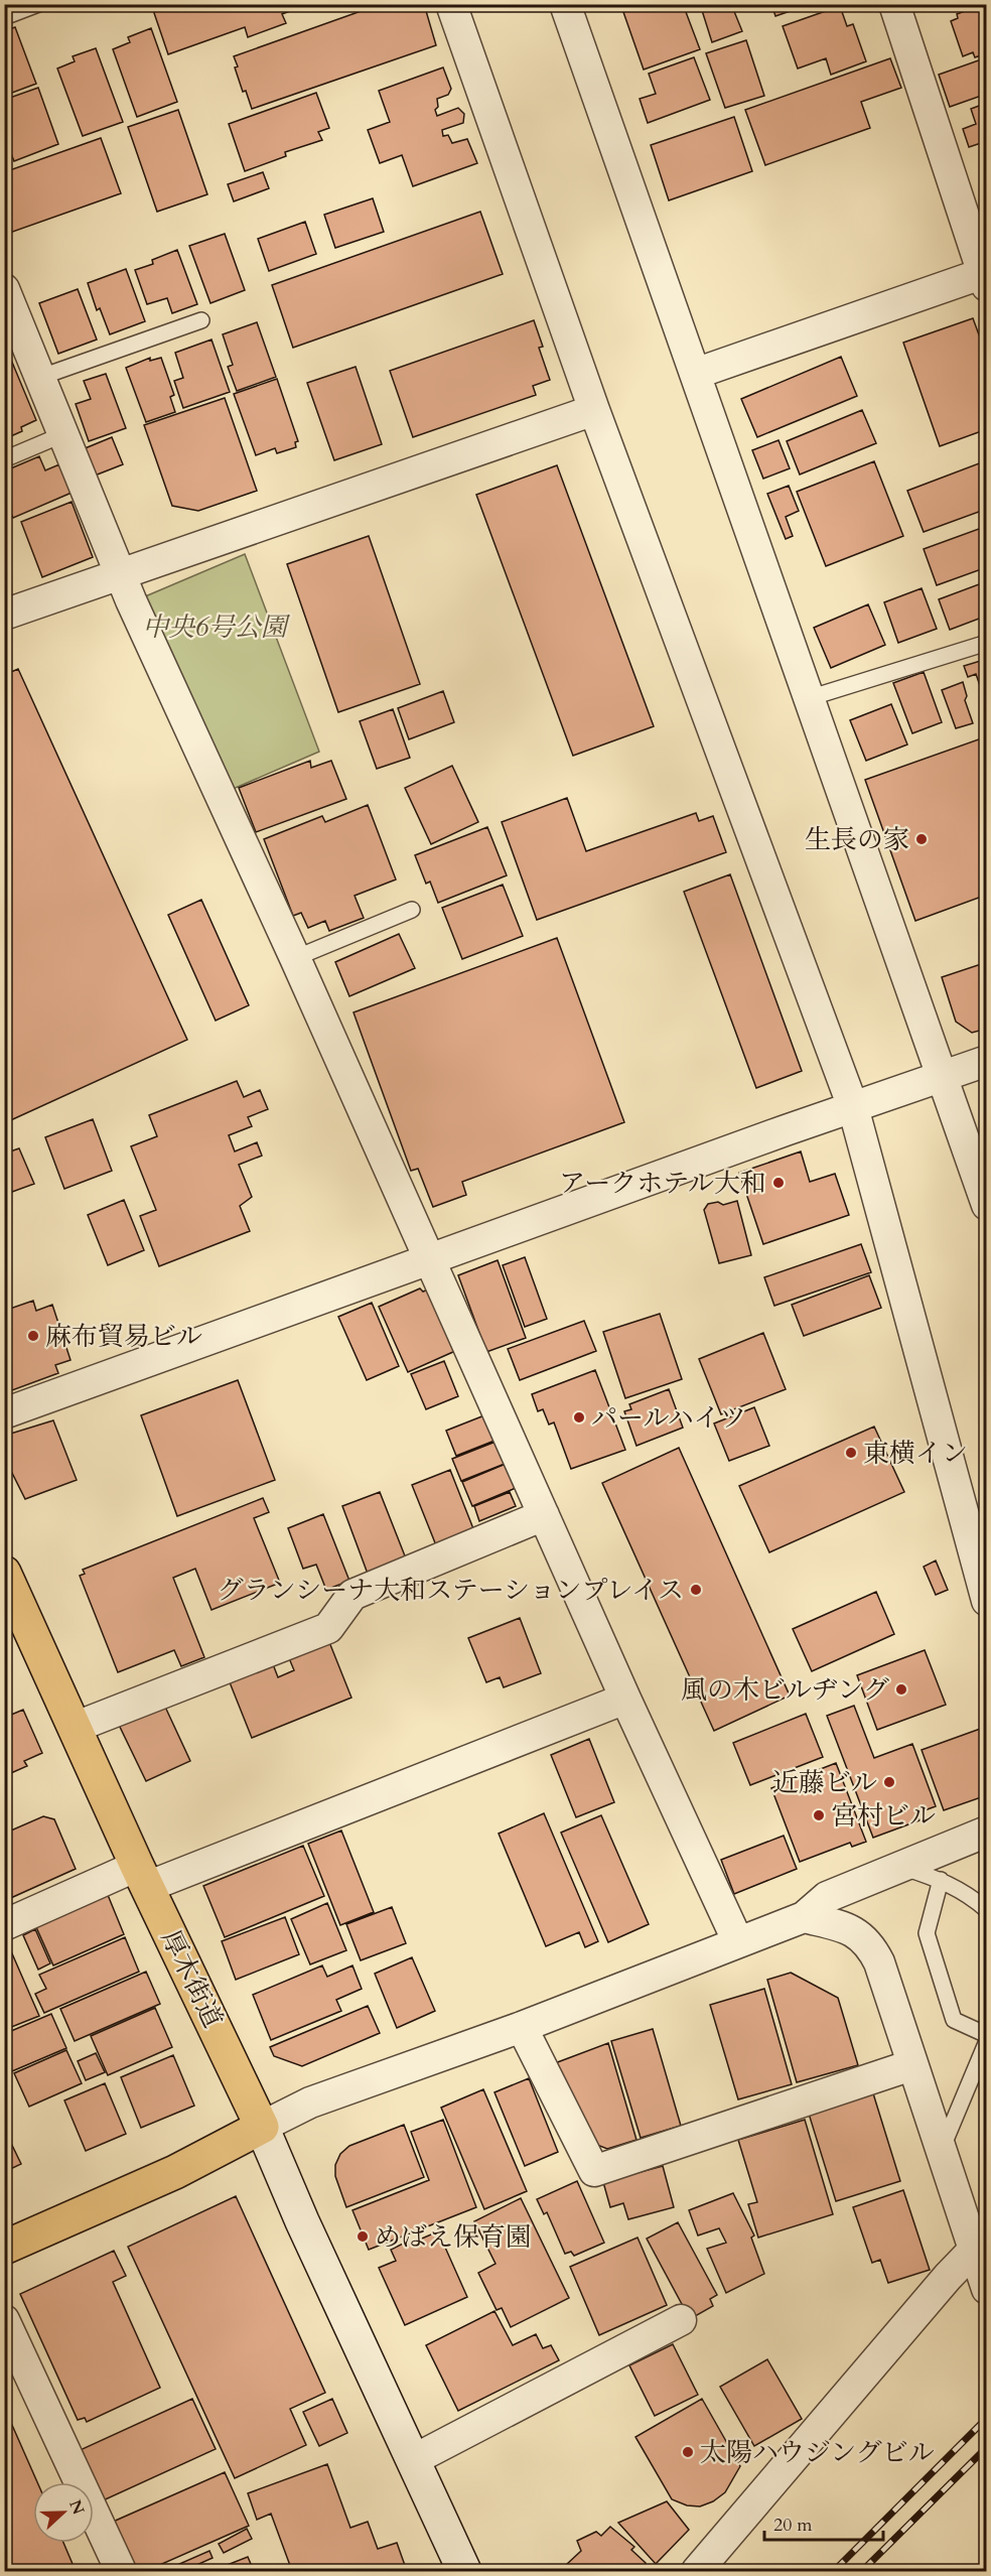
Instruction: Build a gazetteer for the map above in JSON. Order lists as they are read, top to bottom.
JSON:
{
  "streets": {
    "main road": ["厚木街道"]
  },
  "parks": ["中央6号公園"],
  "places": [
    "生長の家",
    "アークホテル大和",
    "麻布貿易ビル",
    "パールハイツ",
    "東横イン",
    "グランシーナ大和ステーションプレイス",
    "風の木ビルヂング",
    "近藤ビル",
    "宮村ビル",
    "めばえ保育園",
    "太陽ハウジングビル"
  ],
  "scale_bar": "20 m",
  "north": "right"
}
